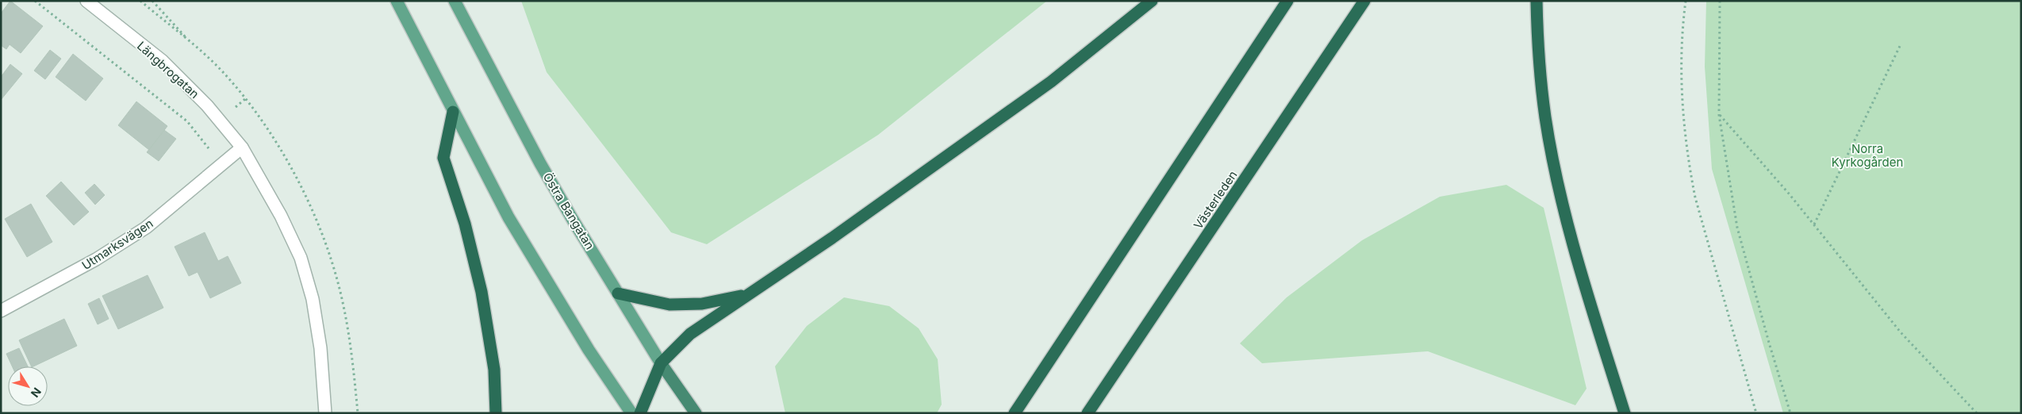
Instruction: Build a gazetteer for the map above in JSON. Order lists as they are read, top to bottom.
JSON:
{
  "streets": {
    "highway": ["Västerleden", "Östra Bangatan"],
    "street": ["Längbrogatan", "Utmarksvägen"]
  },
  "crossings": [
    ["Längbrogatan", "Utmarksvägen"]
  ],
  "parks": ["Norra Kyrkogården"],
  "north": "bottom right"
}
